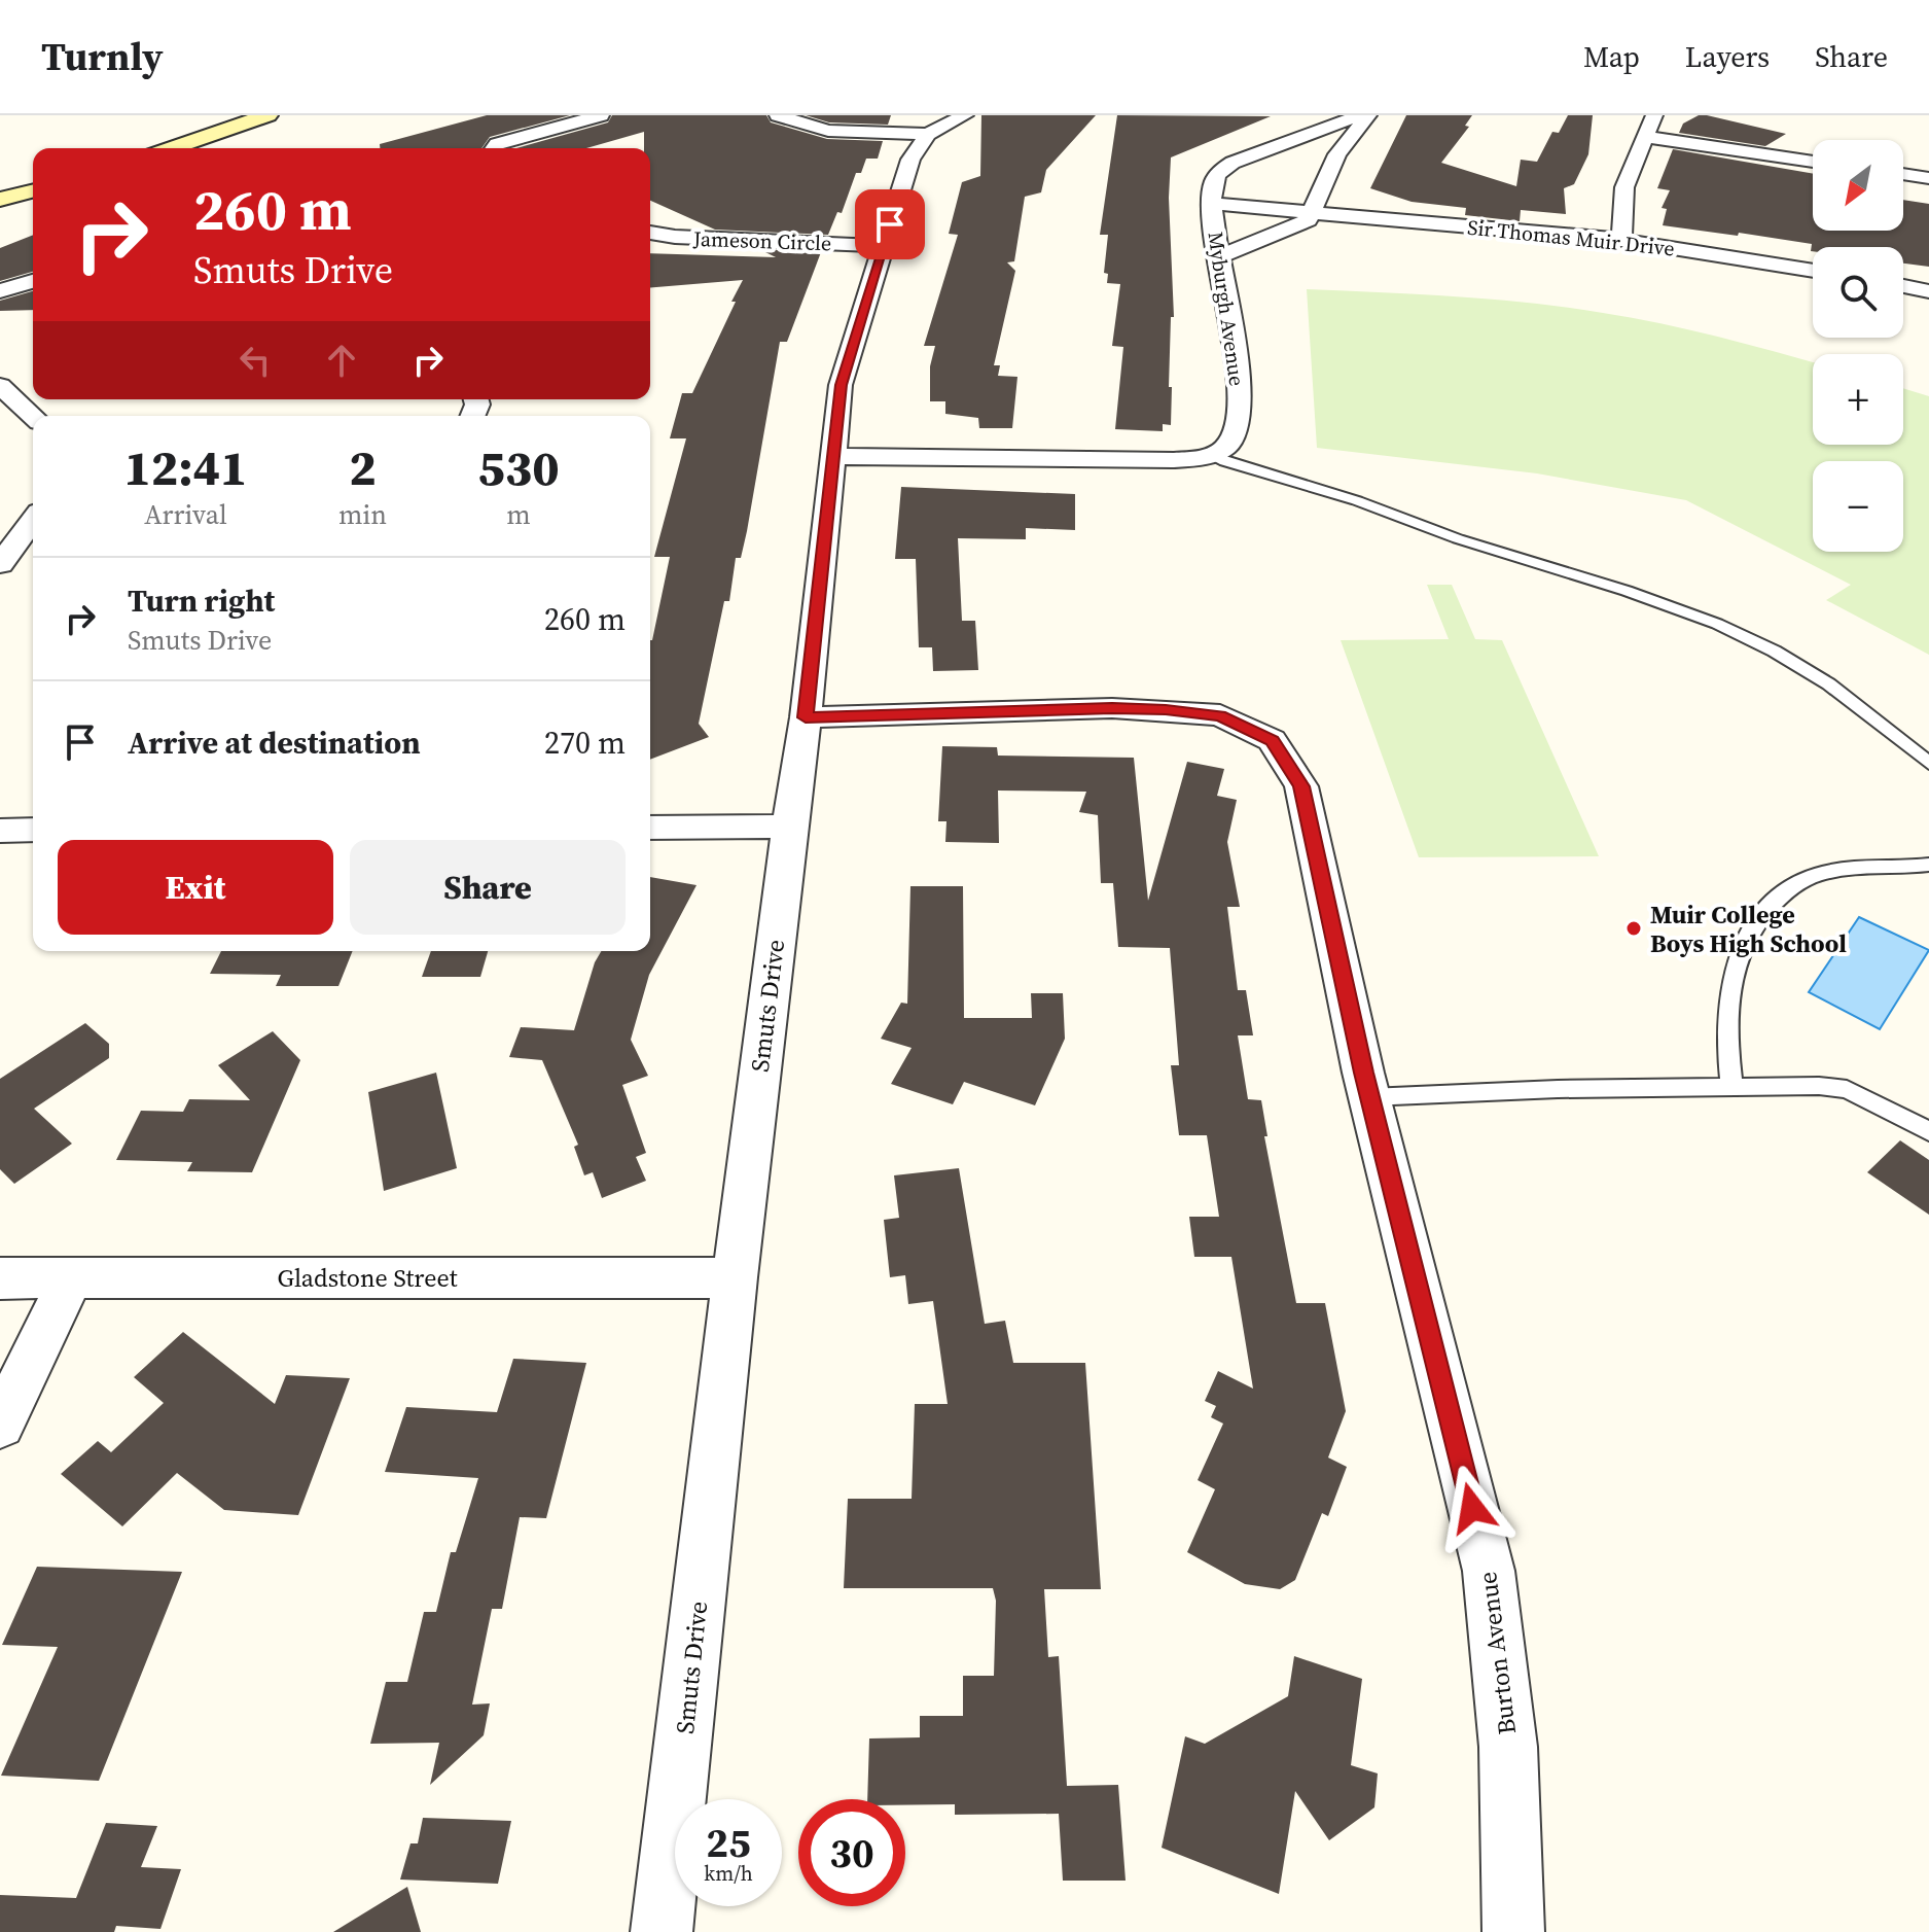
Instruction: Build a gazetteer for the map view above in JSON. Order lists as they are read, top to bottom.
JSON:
{
  "streets": {
    "street": [
      "Sir Thomas Muir Drive",
      "Jameson Circle",
      "Myburgh Avenue",
      "Smuts Drive",
      "Gladstone Street",
      "Burton Avenue"
    ]
  },
  "crossings": [
    ["Sir Thomas Muir Drive", "Myburgh Avenue"],
    ["Jameson Circle", "Smuts Drive"],
    ["Smuts Drive", "Gladstone Street"],
    ["Smuts Drive", "Burton Avenue"]
  ],
  "places": ["Muir College Boys High School"],
  "north": "bottom left",
  "page": {
    "header": "Turnly",
    "nav": ["Map", "Layers", "Share"],
    "map_buttons": ["+", "−"],
    "turn": ["260 m", "Smuts Drive"],
    "eta": [
      "12:41",
      "Arrival",
      "2",
      "min",
      "530",
      "m"
    ],
    "list": [
      {
        "name": "Turn right",
        "note": "Smuts Drive",
        "value": "260 m"
      },
      {
        "name": "Arrive at destination",
        "value": "270 m"
      }
    ],
    "buttons": ["Exit", "Share"],
    "speed": "25 km/h",
    "limit": "30"
  }
}
